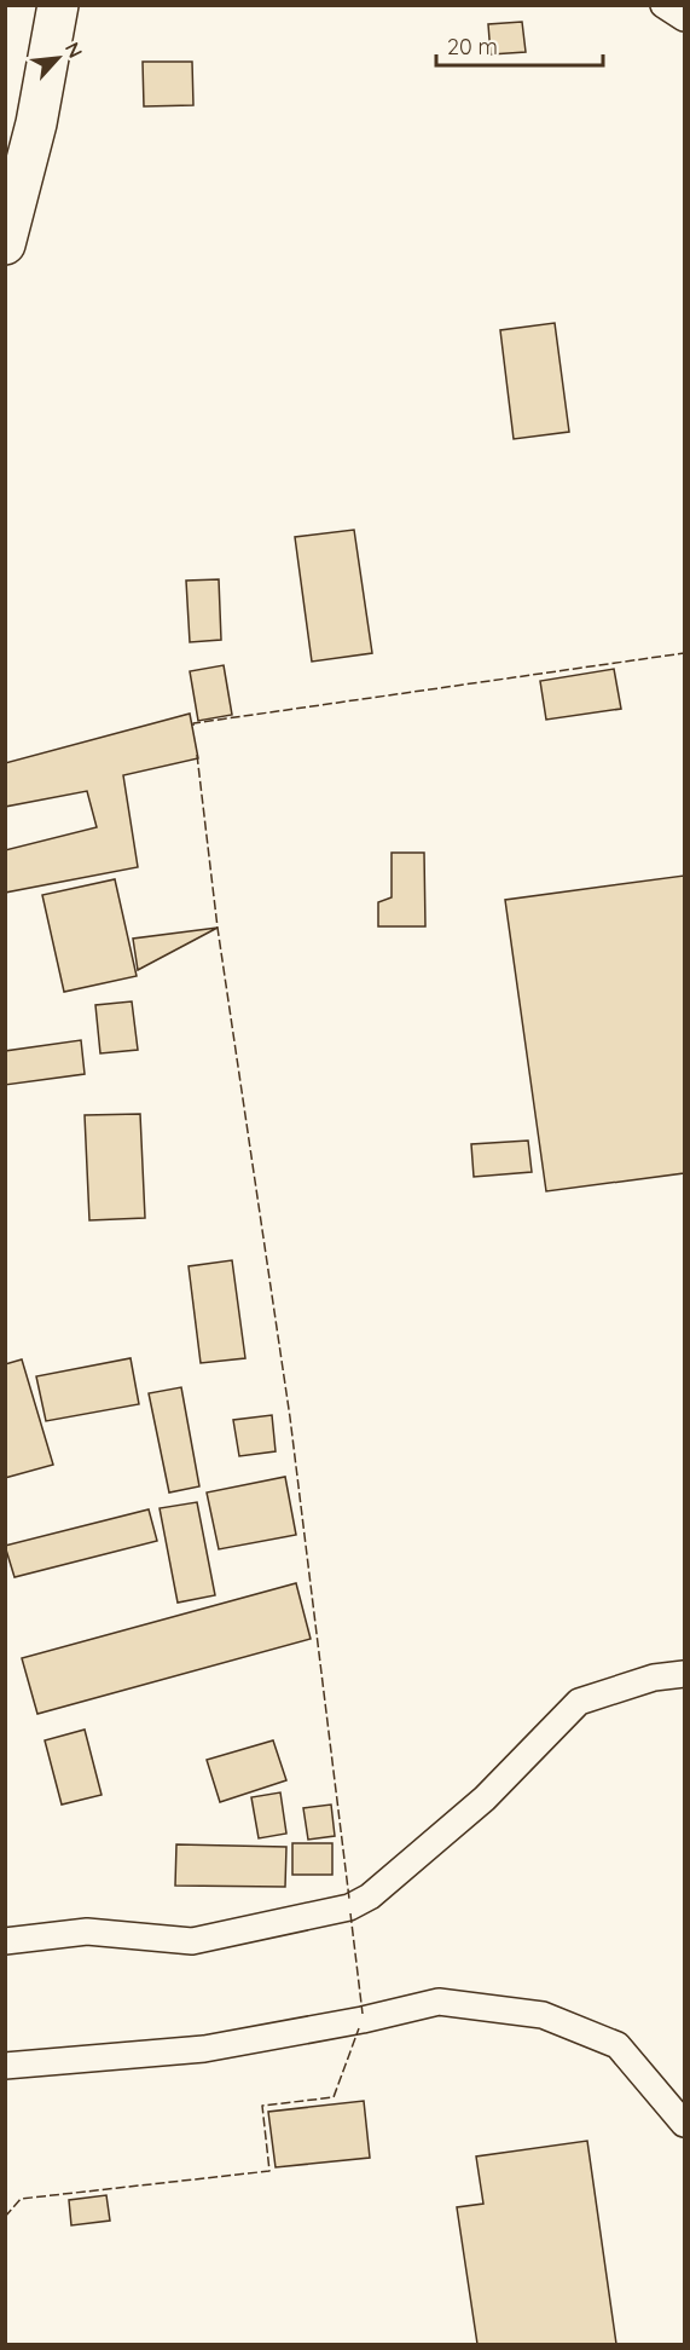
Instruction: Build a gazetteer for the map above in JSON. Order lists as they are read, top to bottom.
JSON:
{
  "scale_bar": "20 m",
  "north": "top right"
}
